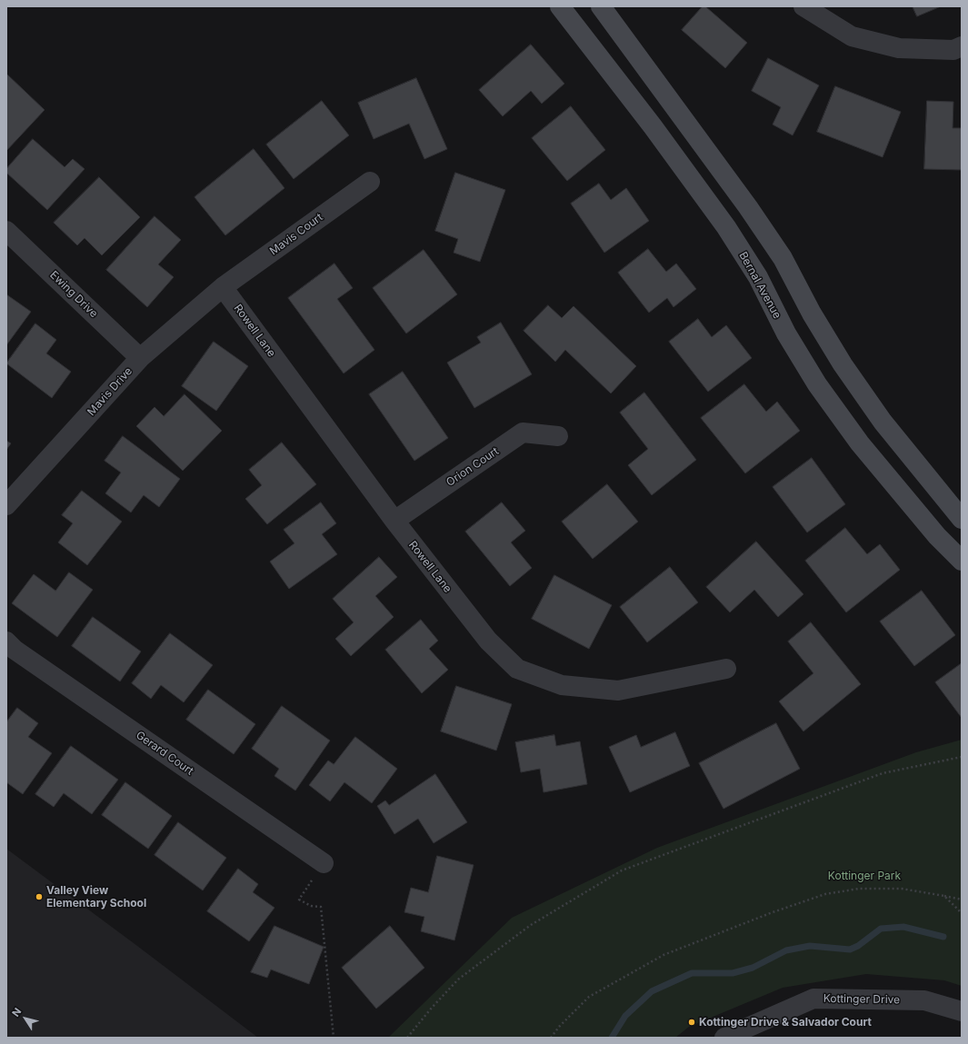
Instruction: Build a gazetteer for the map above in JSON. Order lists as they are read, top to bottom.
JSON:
{
  "streets": {
    "main road": ["Bernal Avenue"],
    "street": [
      "Mavis Court",
      "Ewing Drive",
      "Rowell Lane",
      "Mavis Drive",
      "Orion Court",
      "Gerard Court",
      "Kottinger Drive"
    ]
  },
  "crossings": [
    ["Mavis Court", "Rowell Lane"],
    ["Mavis Court", "Mavis Drive"],
    ["Ewing Drive", "Mavis Drive"],
    ["Rowell Lane", "Mavis Drive"],
    ["Rowell Lane", "Orion Court"]
  ],
  "parks": ["Kottinger Park"],
  "places": ["Valley View Elementary School", "Kottinger Drive & Salvador Court"],
  "north": "top left"
}
